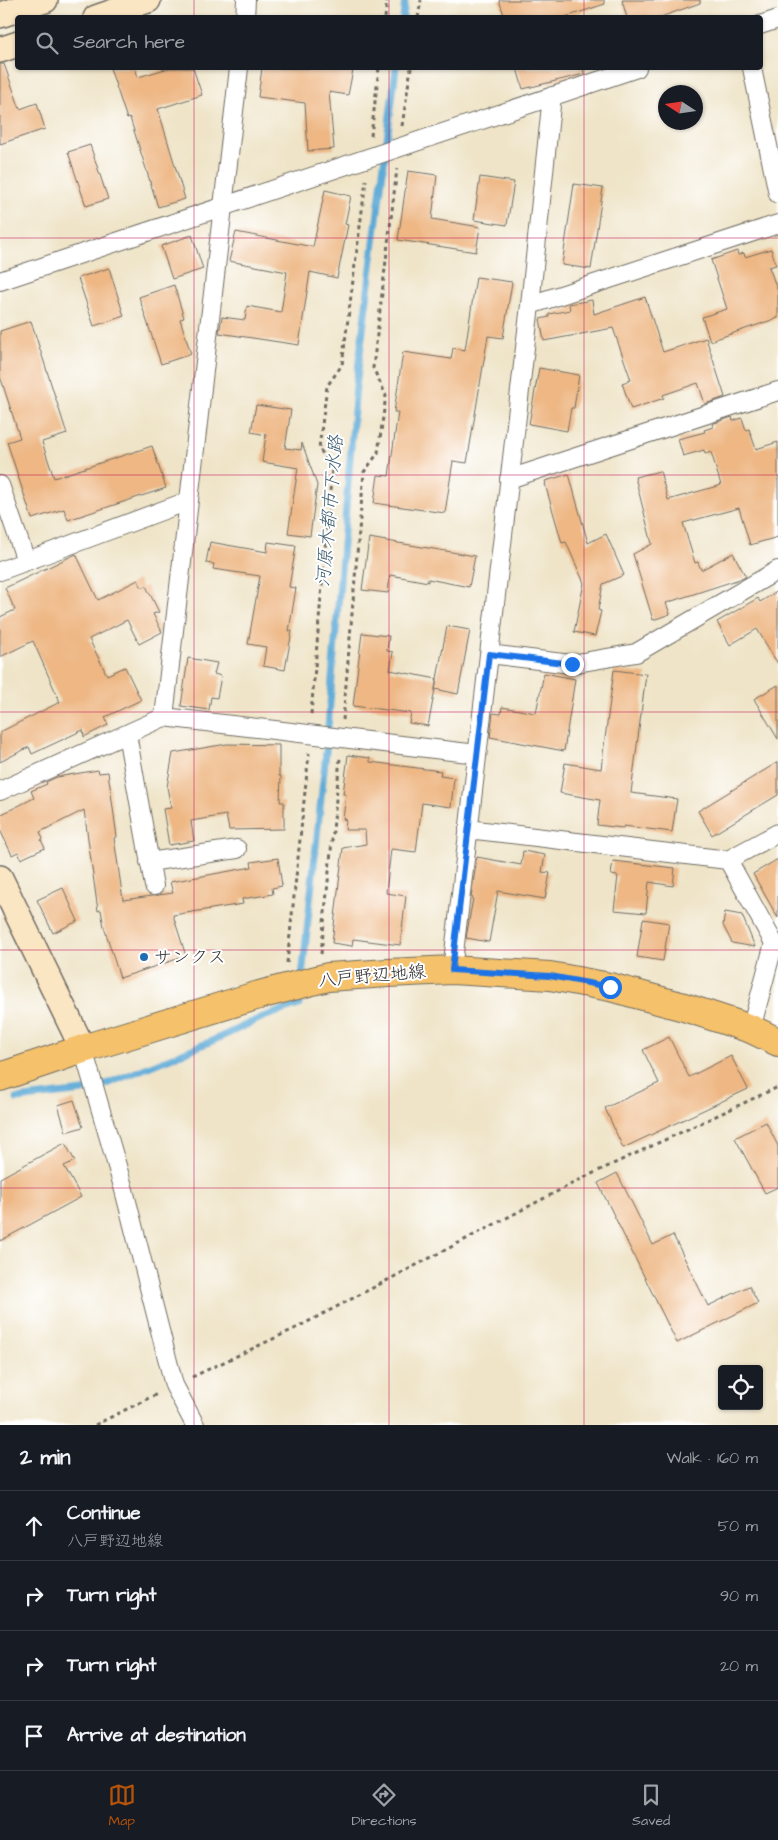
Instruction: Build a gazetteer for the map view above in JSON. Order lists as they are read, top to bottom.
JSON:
{
  "streets": {
    "main road": ["八戸野辺地線"]
  },
  "water": ["河原木都市下水路"],
  "places": ["サンクス"],
  "north": "left",
  "page": {
    "search": "Search here",
    "heading": ["2 min", "Walk · 160 m"],
    "list": [
      ["Continue", "八戸野辺地線", "50 m"],
      ["Turn right", "90 m"],
      ["Turn right", "20 m"],
      "Arrive at destination"
    ],
    "nav": ["Map", "Directions", "Saved"]
  }
}
